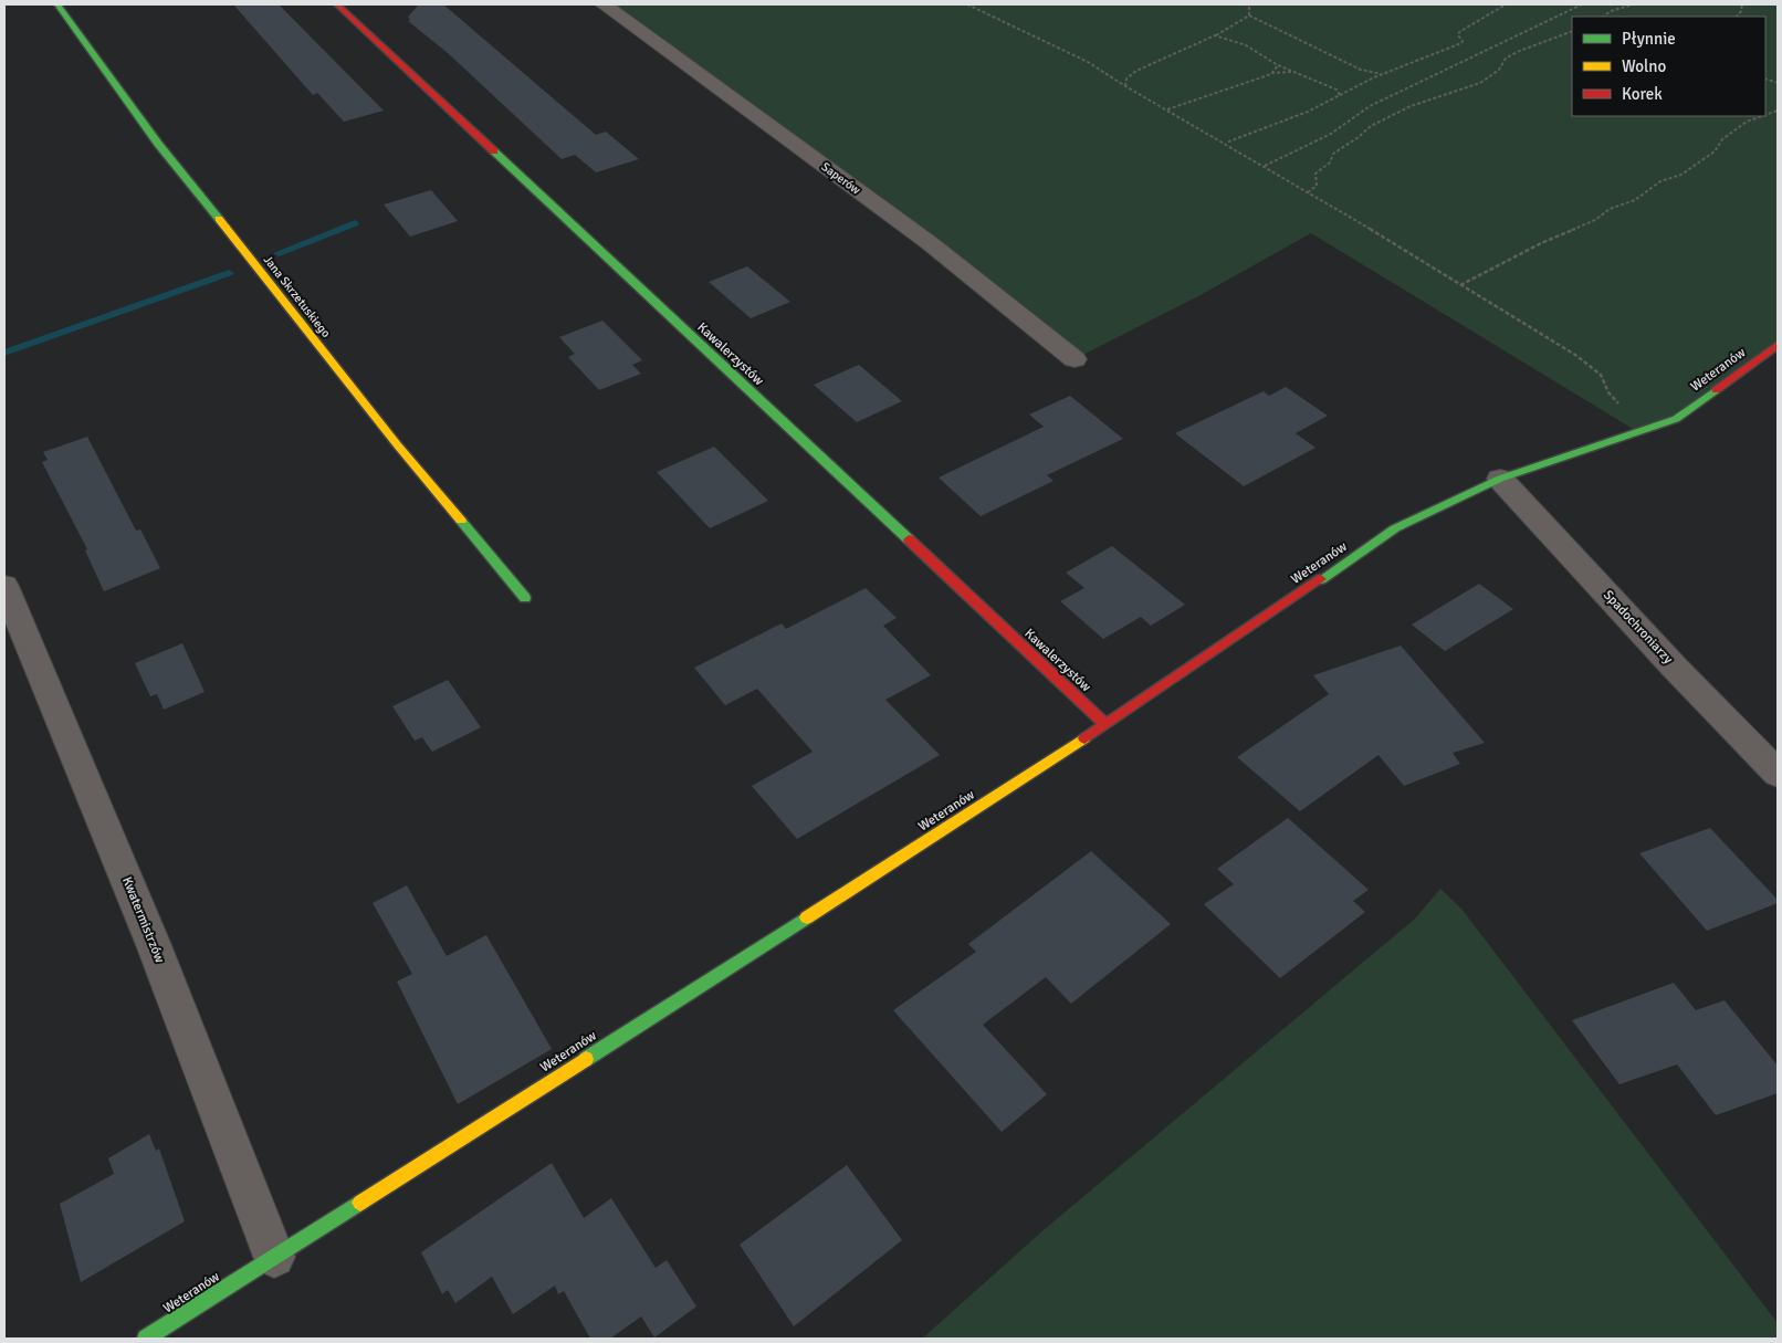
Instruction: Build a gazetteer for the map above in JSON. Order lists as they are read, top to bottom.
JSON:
{
  "streets": {
    "street": [
      "Saperów",
      "Jana Skrzetuskiego",
      "Kawalerzystów",
      "Weteranów",
      "Spadochroniarzy",
      "Kwatermistrzów"
    ]
  },
  "crossings": [
    ["Kawalerzystów", "Weteranów"],
    ["Weteranów", "Spadochroniarzy"],
    ["Weteranów", "Kwatermistrzów"]
  ],
  "legend": ["Płynnie", "Wolno", "Korek"]
}
